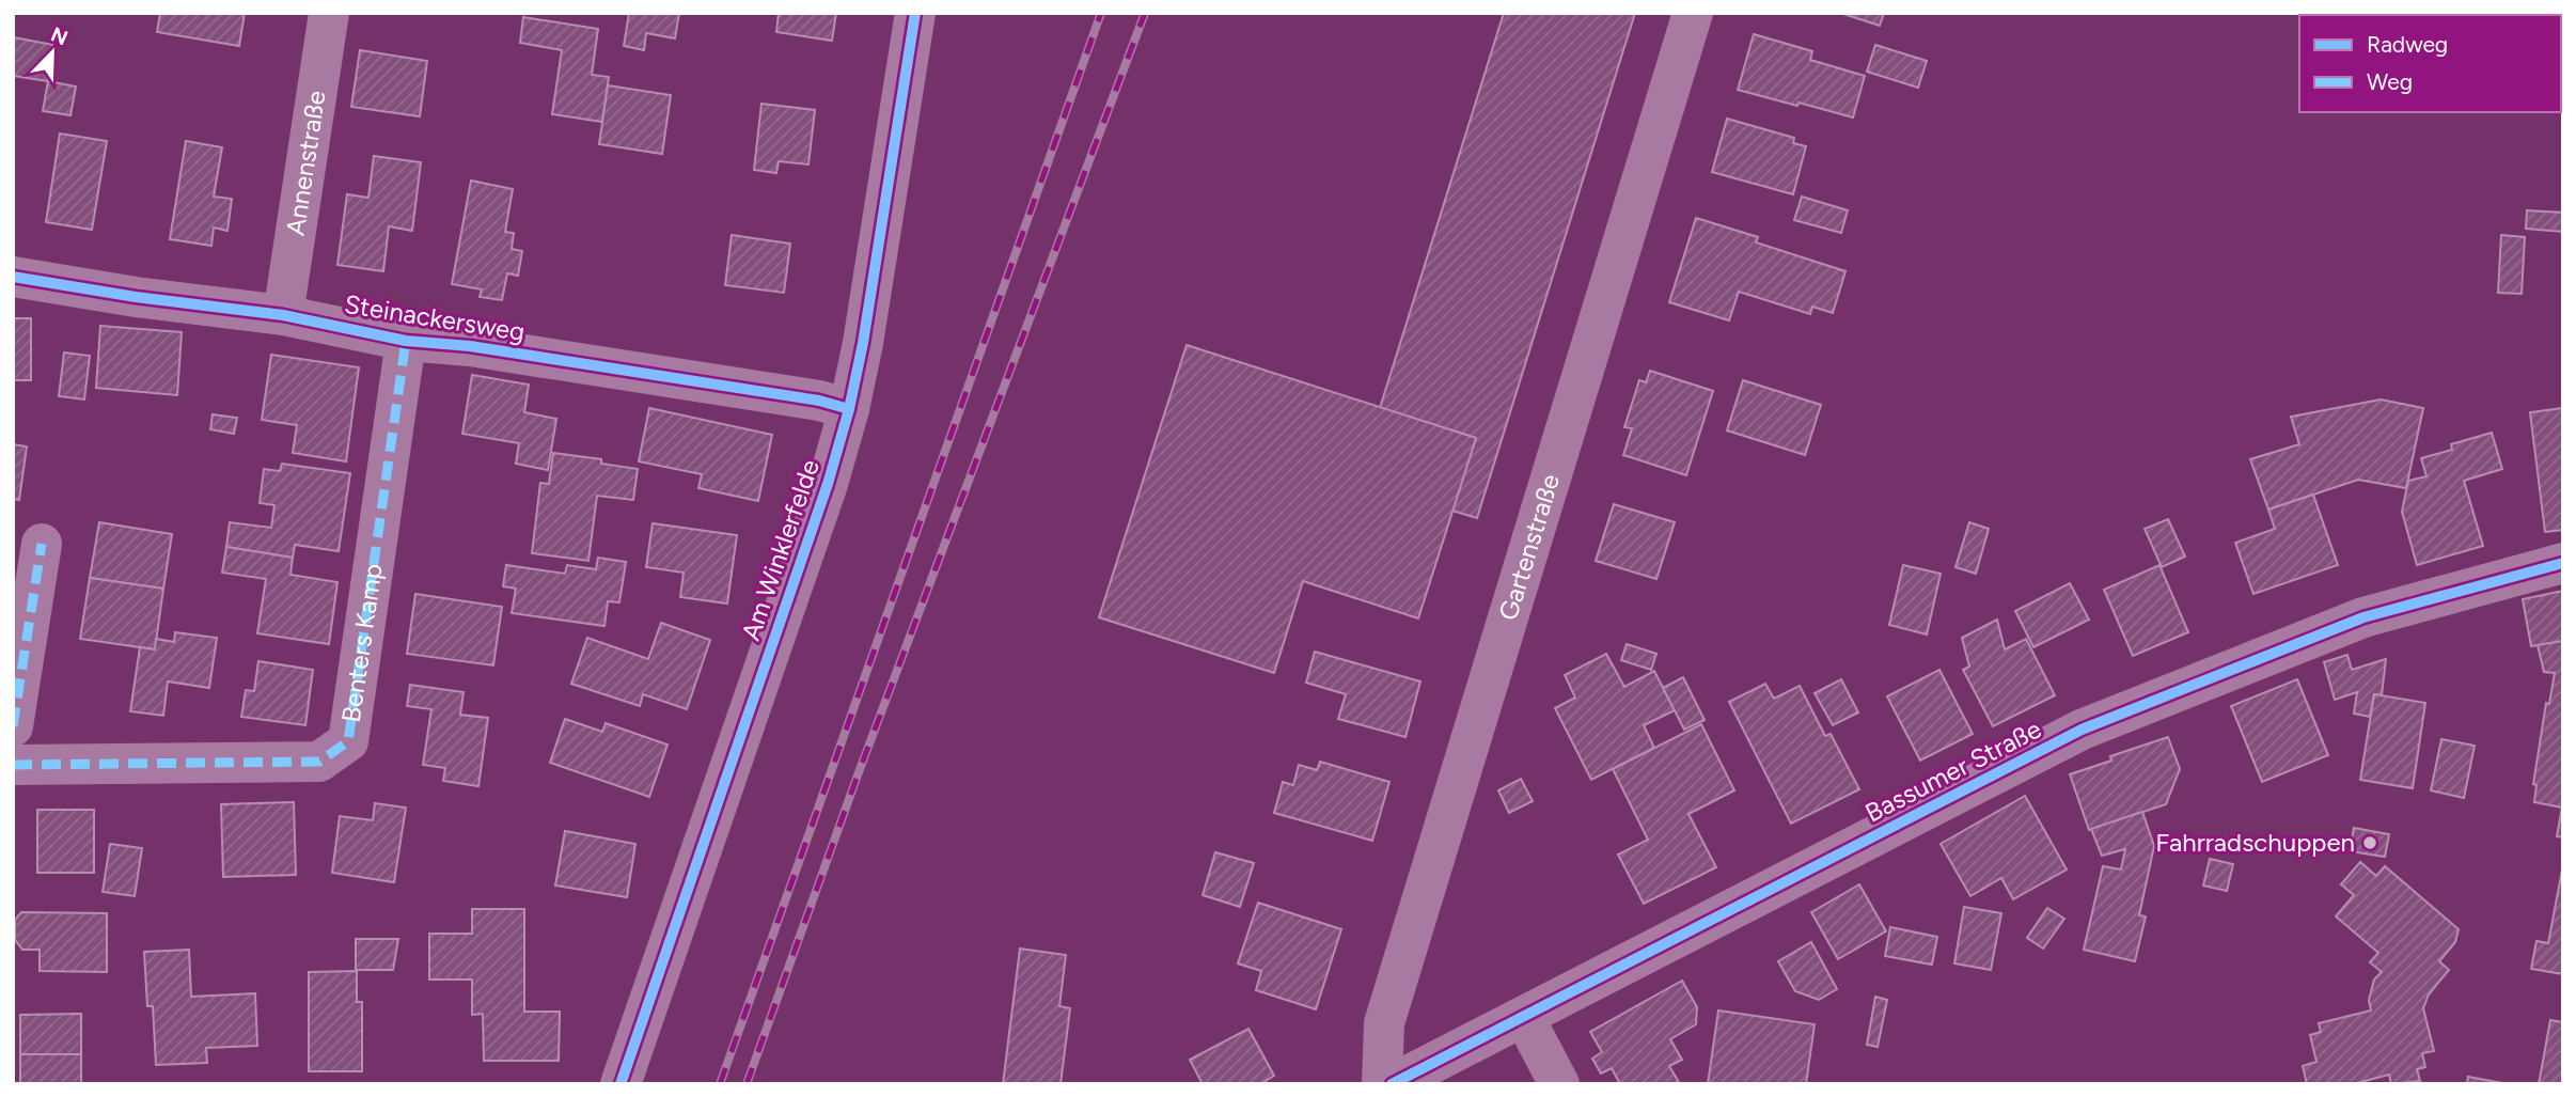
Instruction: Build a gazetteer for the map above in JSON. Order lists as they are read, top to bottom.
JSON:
{
  "streets": {
    "street": [
      "Annenstraße",
      "Steinackersweg",
      "Gartenstraße",
      "Am Winklerfelde",
      "Benters Kamp",
      "Bassumer Straße"
    ]
  },
  "crossings": [
    ["Annenstraße", "Steinackersweg"],
    ["Steinackersweg", "Am Winklerfelde"],
    ["Steinackersweg", "Benters Kamp"]
  ],
  "places": ["Fahrradschuppen"],
  "legend": ["Radweg", "Weg"],
  "north": "top right"
}
